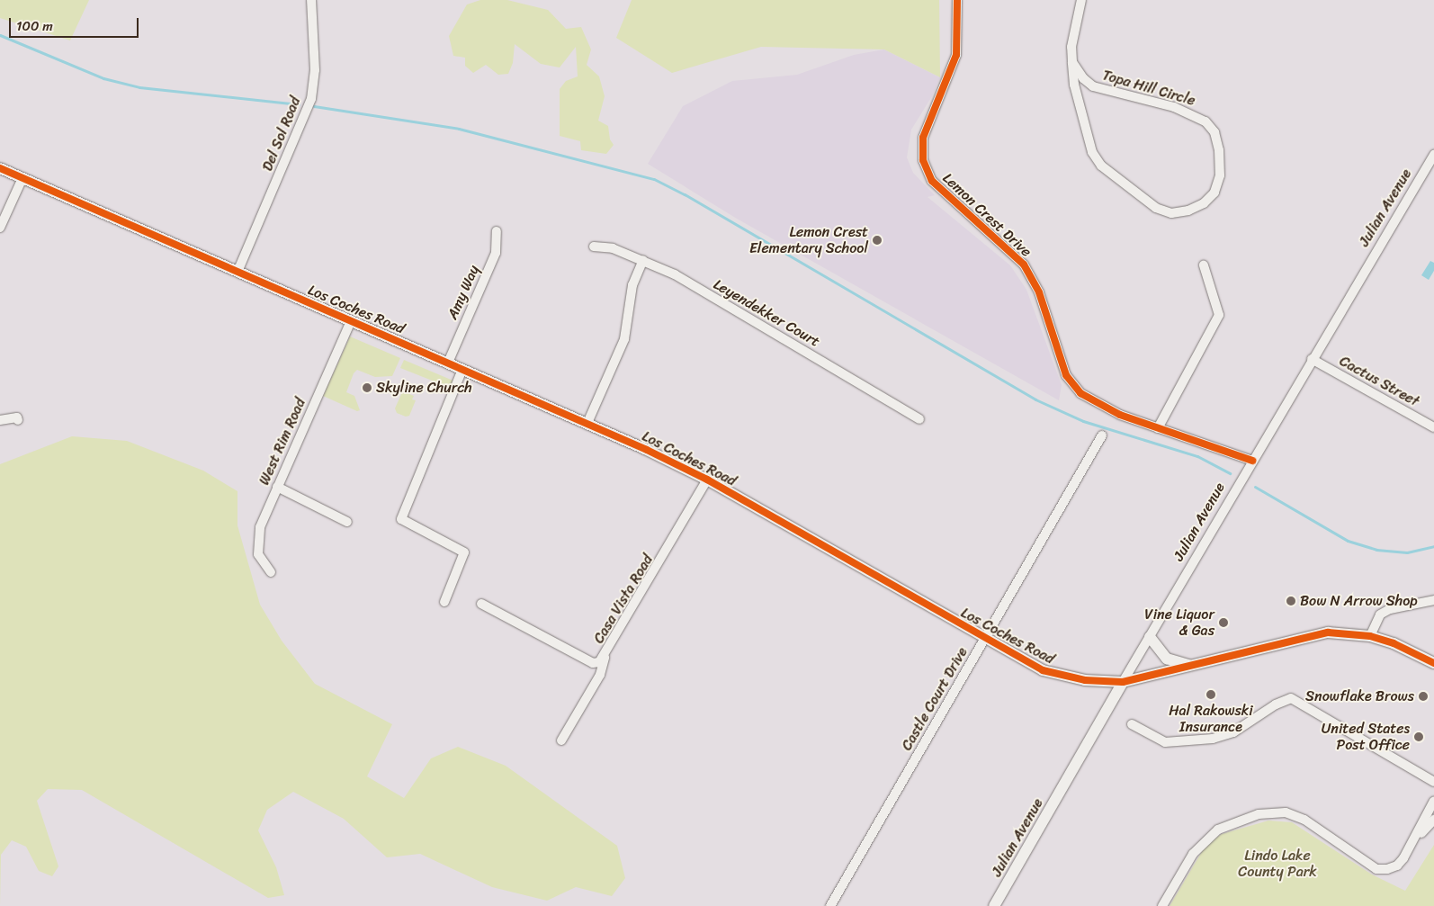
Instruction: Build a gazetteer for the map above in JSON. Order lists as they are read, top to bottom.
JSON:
{
  "streets": {
    "main road": ["Julian Avenue", "Los Coches Road"],
    "street": [
      "Topa Hill Circle",
      "Del Sol Road",
      "Lemon Crest Drive",
      "Amy Way",
      "Leyendekker Court",
      "Cactus Street",
      "West Rim Road",
      "Casa Vista Road",
      "Castle Court Drive"
    ]
  },
  "crossings": [
    ["Del Sol Road", "Los Coches Road"],
    ["Julian Avenue", "Lemon Crest Drive"],
    ["Julian Avenue", "Los Coches Road"],
    ["Julian Avenue", "Cactus Street"],
    ["Amy Way", "Los Coches Road"],
    ["Los Coches Road", "West Rim Road"],
    ["Los Coches Road", "Casa Vista Road"],
    ["Los Coches Road", "Castle Court Drive"]
  ],
  "parks": ["Lindo Lake County Park"],
  "places": [
    "Lemon Crest Elementary School",
    "Skyline Church",
    "Bow N Arrow Shop",
    "Vine Liquor & Gas",
    "Hal Rakowski Insurance",
    "Snowflake Brows",
    "United States Post Office"
  ],
  "scale_bar": "100 m"
}
